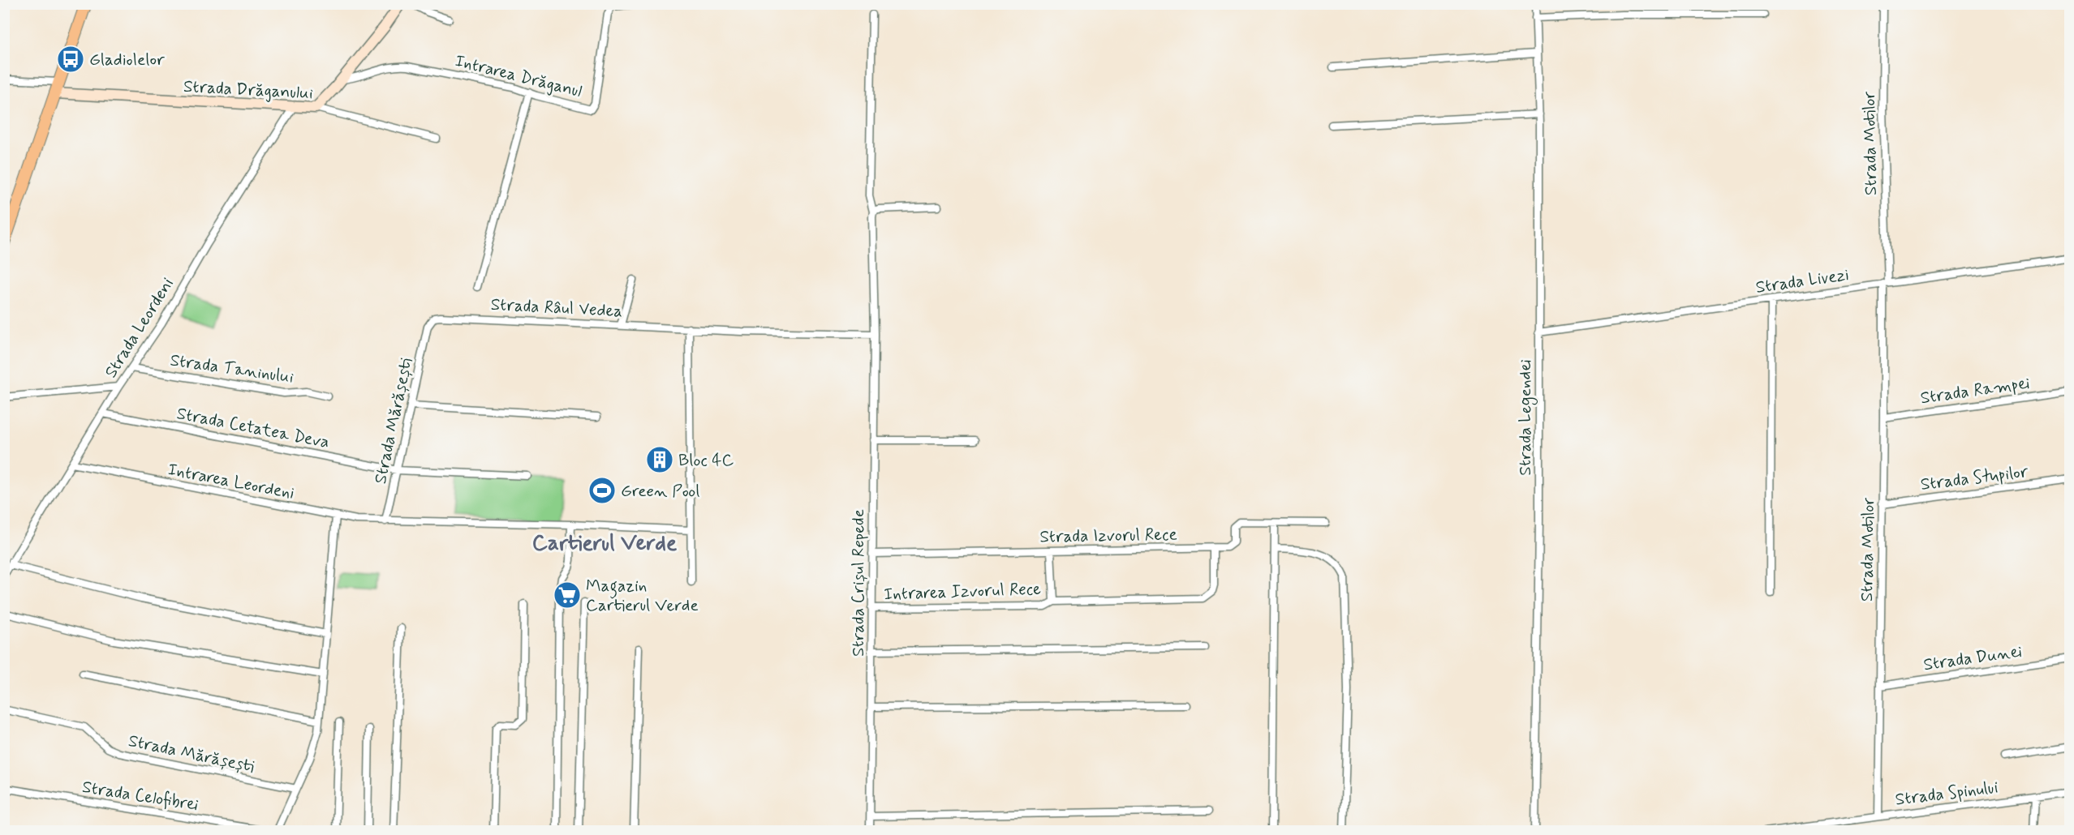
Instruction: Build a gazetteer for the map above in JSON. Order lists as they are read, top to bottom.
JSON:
{
  "streets": {
    "street": [
      "Intrarea Drăganul",
      "Strada Drăganului",
      "Strada Motilor",
      "Strada Livezi",
      "Strada Râul Vedea",
      "Strada Leordeni",
      "Strada Taninului",
      "Strada Rampei",
      "Strada Legendei",
      "Strada Mărășești",
      "Strada Cetatea Deva",
      "Strada Stupilor",
      "Intrarea Leordeni",
      "Strada Izvorul Rece",
      "Strada Crișul Repede",
      "Intrarea Izvorul Rece",
      "Strada Dunei",
      "Strada Spinului",
      "Strada Celofibrei"
    ]
  },
  "crossings": [
    ["Intrarea Drăganul", "Strada Râul Vedea"],
    ["Strada Drăganului", "Strada Leordeni"],
    ["Strada Motilor", "Strada Livezi"],
    ["Strada Motilor", "Strada Rampei"],
    ["Strada Motilor", "Strada Stupilor"],
    ["Strada Motilor", "Strada Dunei"],
    ["Strada Motilor", "Strada Spinului"],
    ["Strada Livezi", "Strada Legendei"],
    ["Strada Râul Vedea", "Strada Mărășești"],
    ["Strada Râul Vedea", "Strada Crișul Repede"],
    ["Strada Leordeni", "Strada Taninului"],
    ["Strada Leordeni", "Strada Cetatea Deva"],
    ["Strada Leordeni", "Intrarea Leordeni"],
    ["Strada Mărășești", "Strada Cetatea Deva"],
    ["Strada Mărășești", "Intrarea Leordeni"],
    ["Strada Izvorul Rece", "Strada Crișul Repede"],
    ["Strada Izvorul Rece", "Intrarea Izvorul Rece"],
    ["Strada Crișul Repede", "Intrarea Izvorul Rece"]
  ],
  "districts": ["Cartierul Verde"],
  "places": {
    "bus stop": ["Gladiolelor"],
    "building": ["Bloc 4C"],
    "sports": ["Green Pool"],
    "supermarket": ["Magazin Cartierul Verde"]
  }
}
